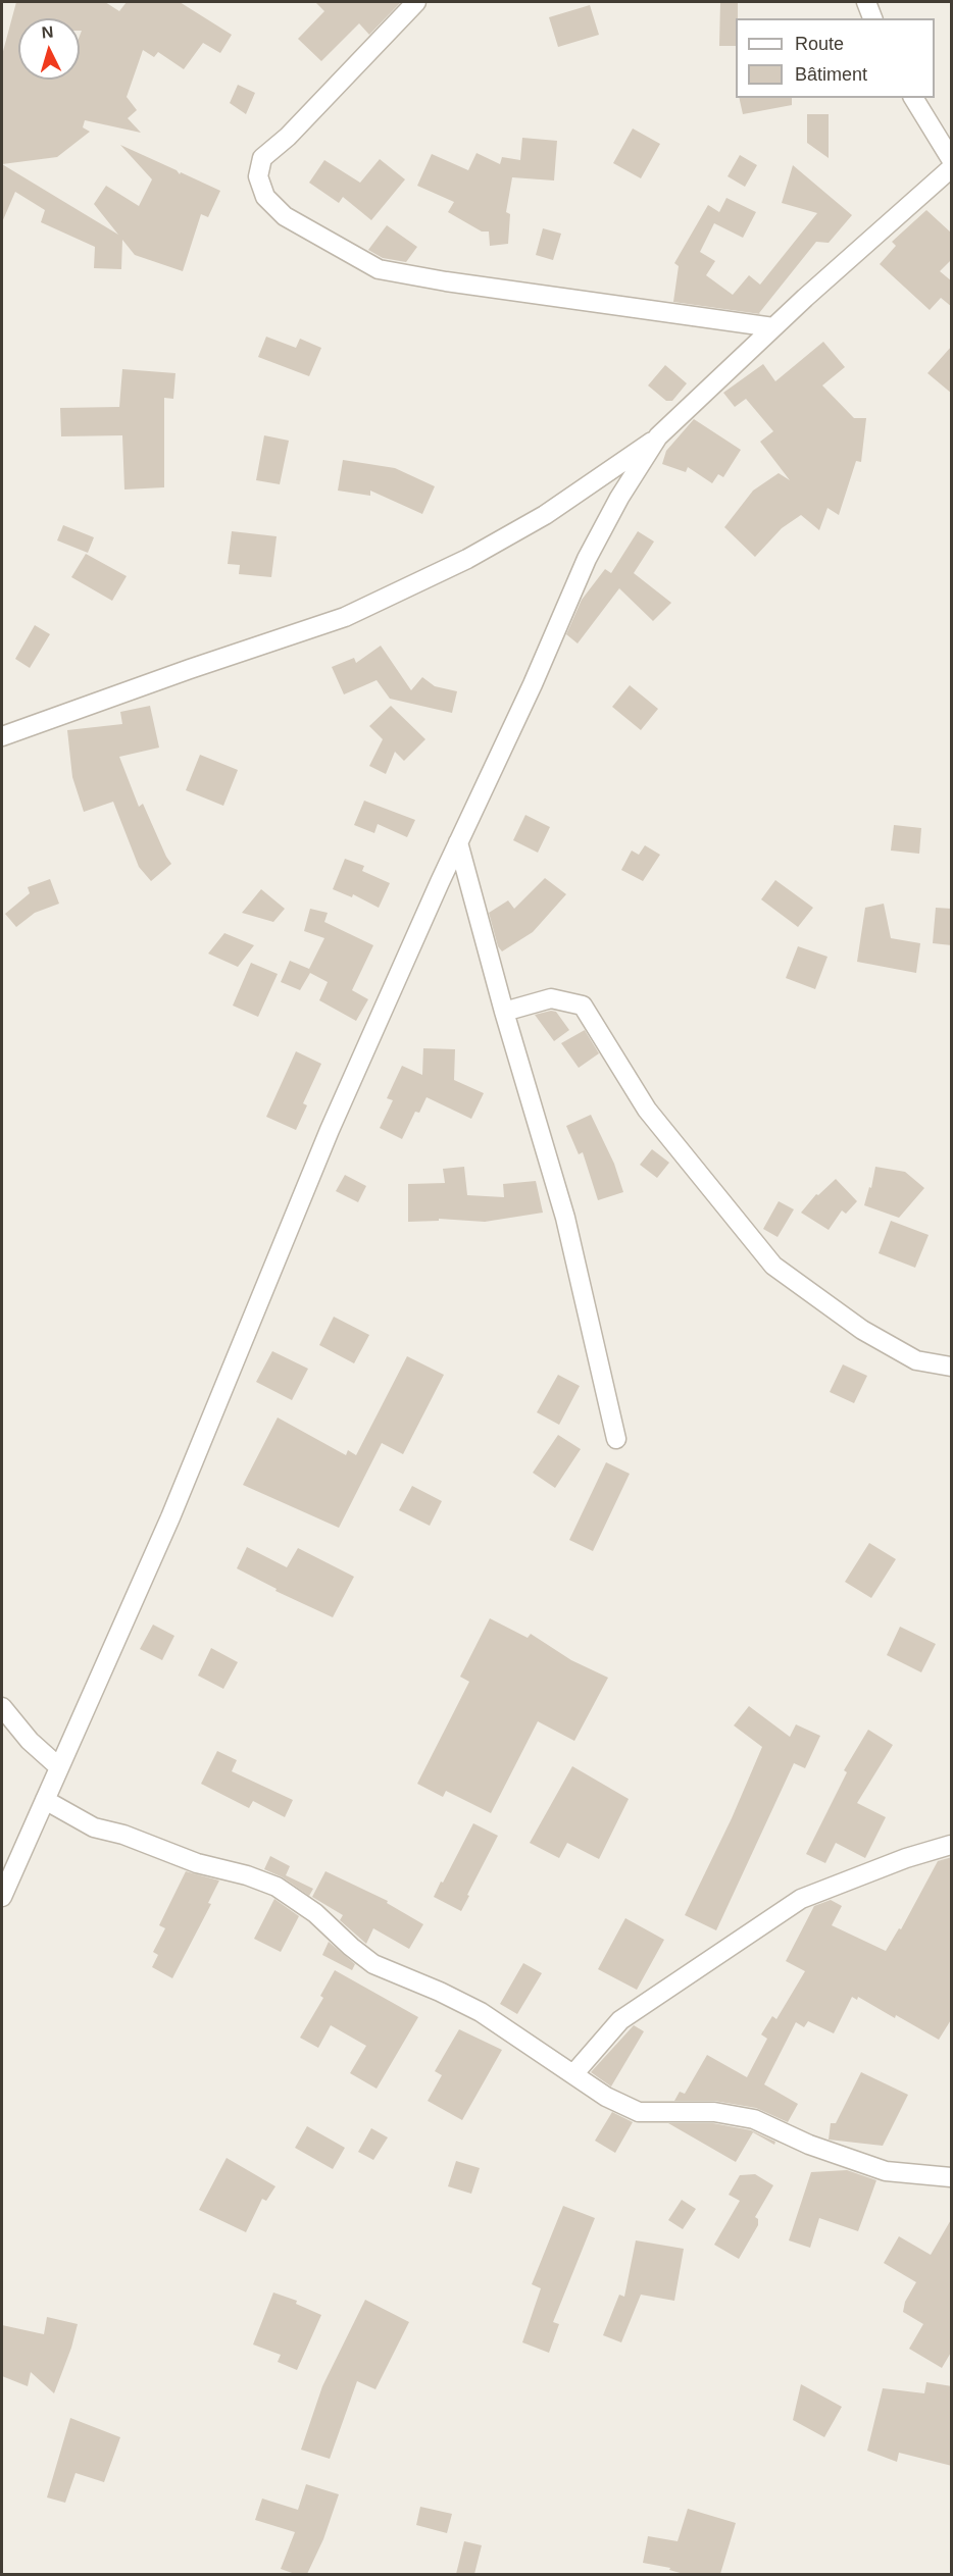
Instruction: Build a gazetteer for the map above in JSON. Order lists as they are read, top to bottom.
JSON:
{
  "legend": ["Route", "Bâtiment"],
  "north": "top"
}
